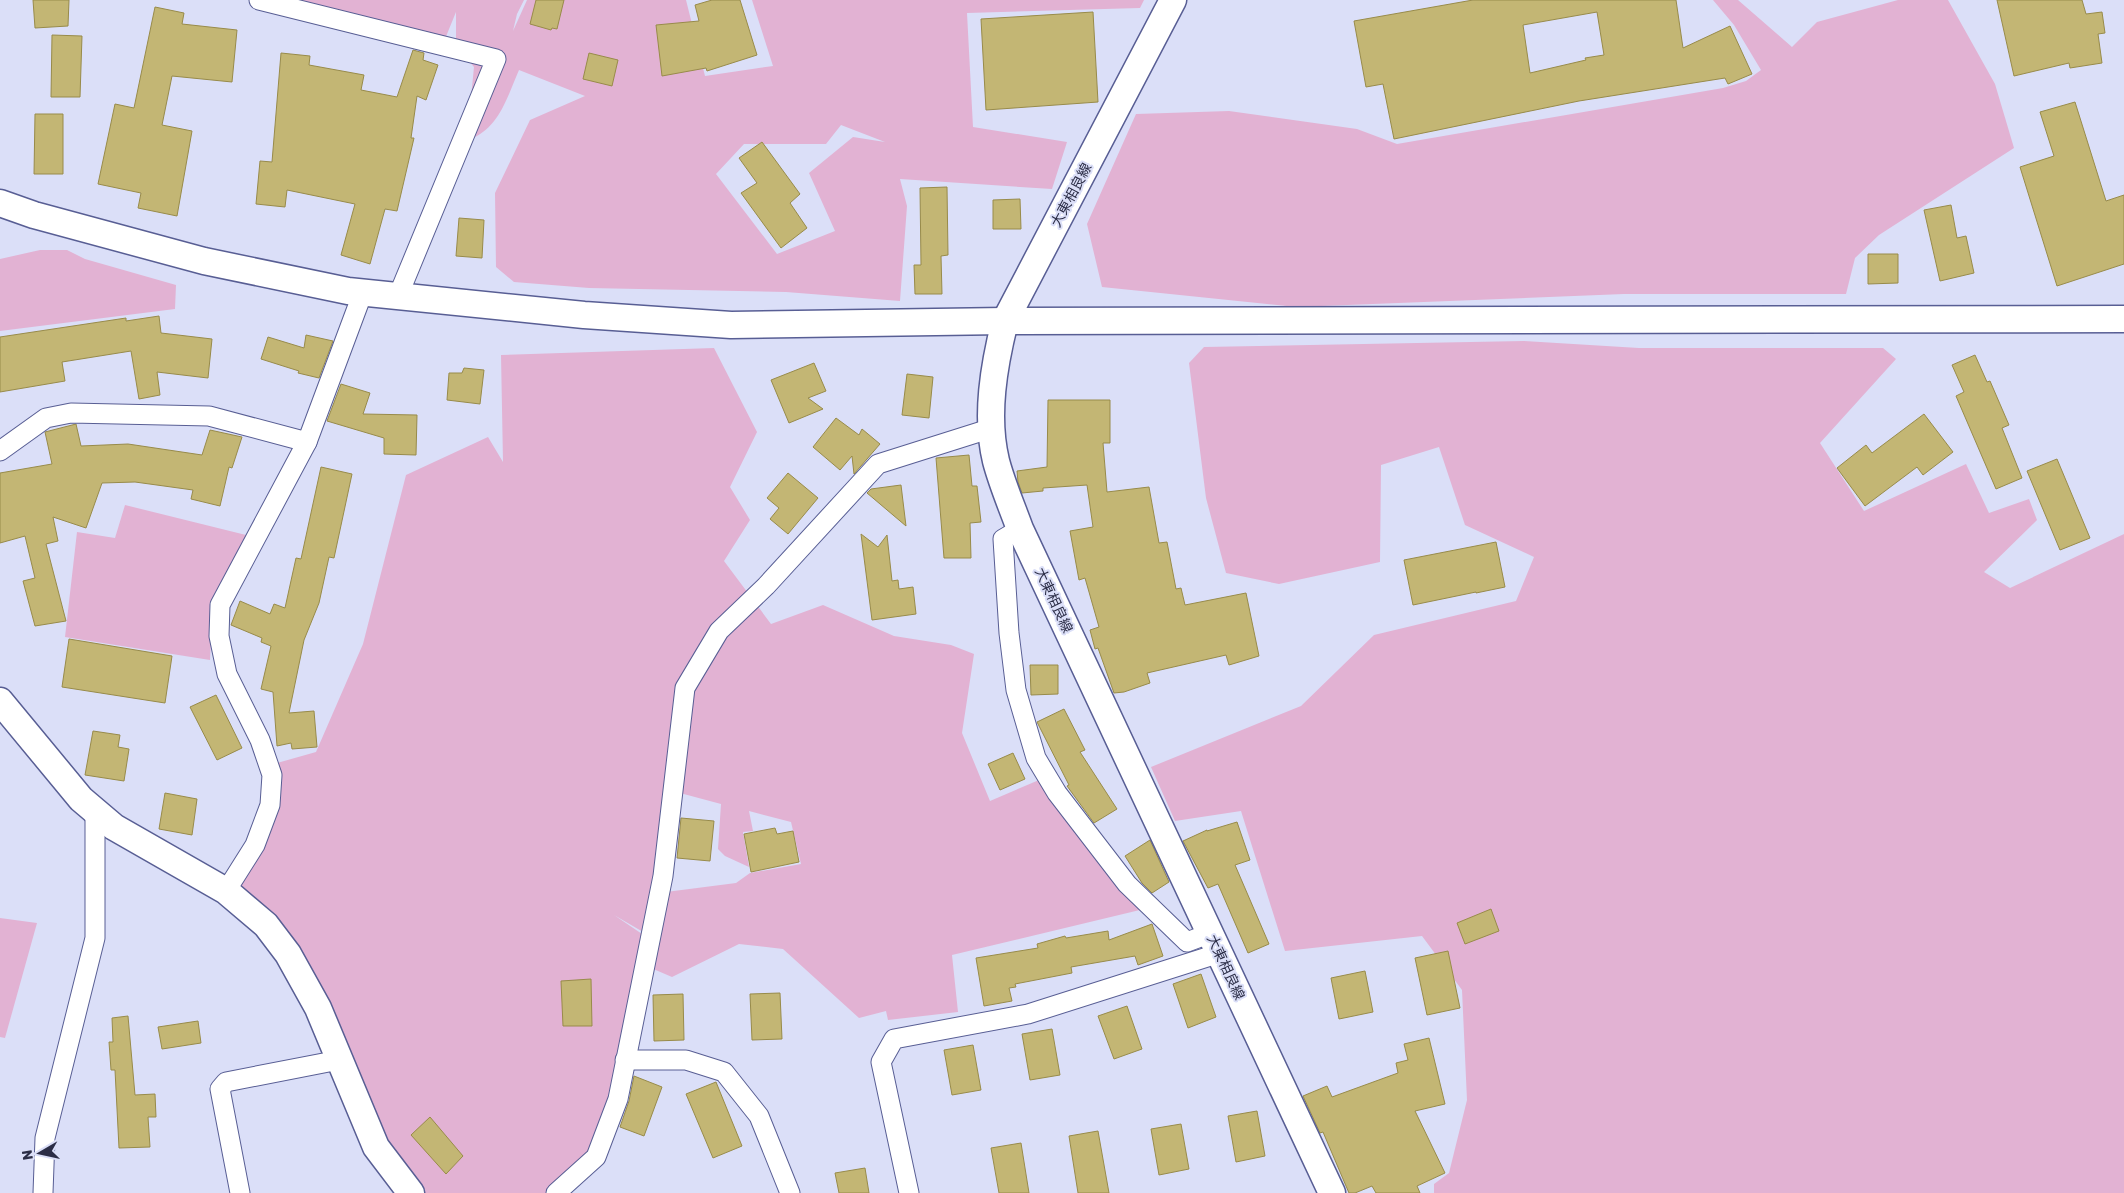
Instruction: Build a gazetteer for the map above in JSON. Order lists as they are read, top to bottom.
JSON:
{
  "streets": {
    "street": ["大東相良線"]
  },
  "north": "left"
}
